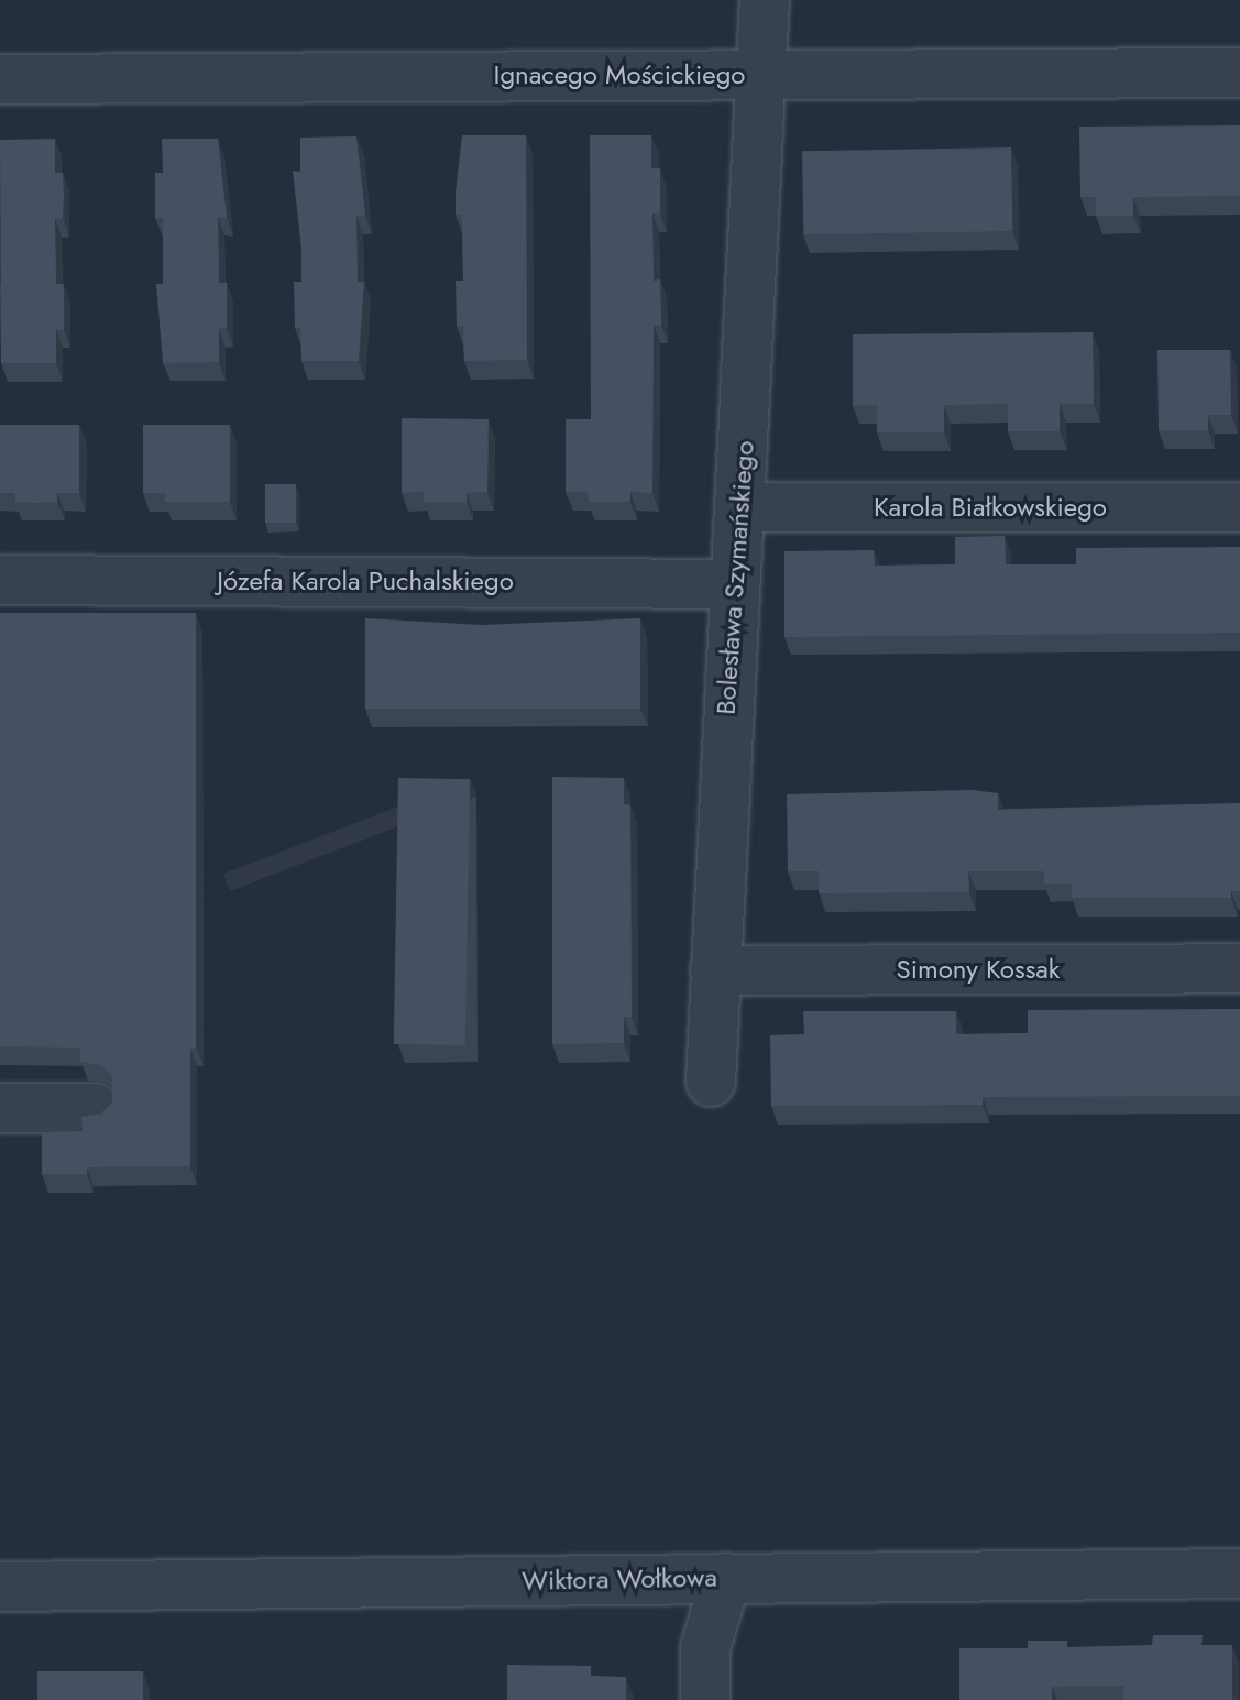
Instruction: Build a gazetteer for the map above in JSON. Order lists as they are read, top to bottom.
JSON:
{
  "streets": {
    "street": [
      "Ignacego Mościckiego",
      "Karola Białkowskiego",
      "Bolesława Szymańskiego",
      "Józefa Karola Puchalskiego",
      "Simony Kossak",
      "Wiktora Wołkowa"
    ]
  },
  "crossings": [
    ["Ignacego Mościckiego", "Bolesława Szymańskiego"],
    ["Karola Białkowskiego", "Bolesława Szymańskiego"],
    ["Bolesława Szymańskiego", "Józefa Karola Puchalskiego"],
    ["Bolesława Szymańskiego", "Simony Kossak"]
  ]
}
